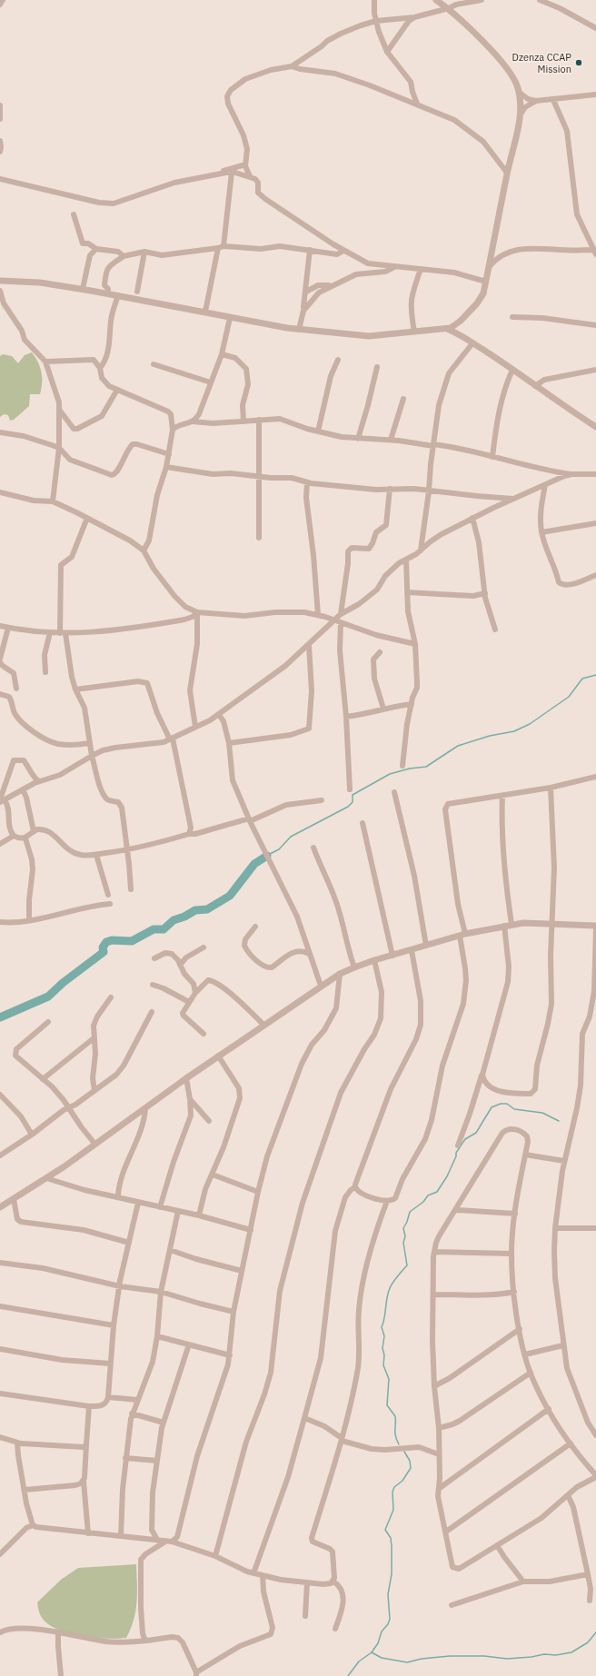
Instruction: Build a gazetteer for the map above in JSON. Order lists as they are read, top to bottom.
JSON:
{
  "places": ["Dzenza CCAP Mission"]
}
